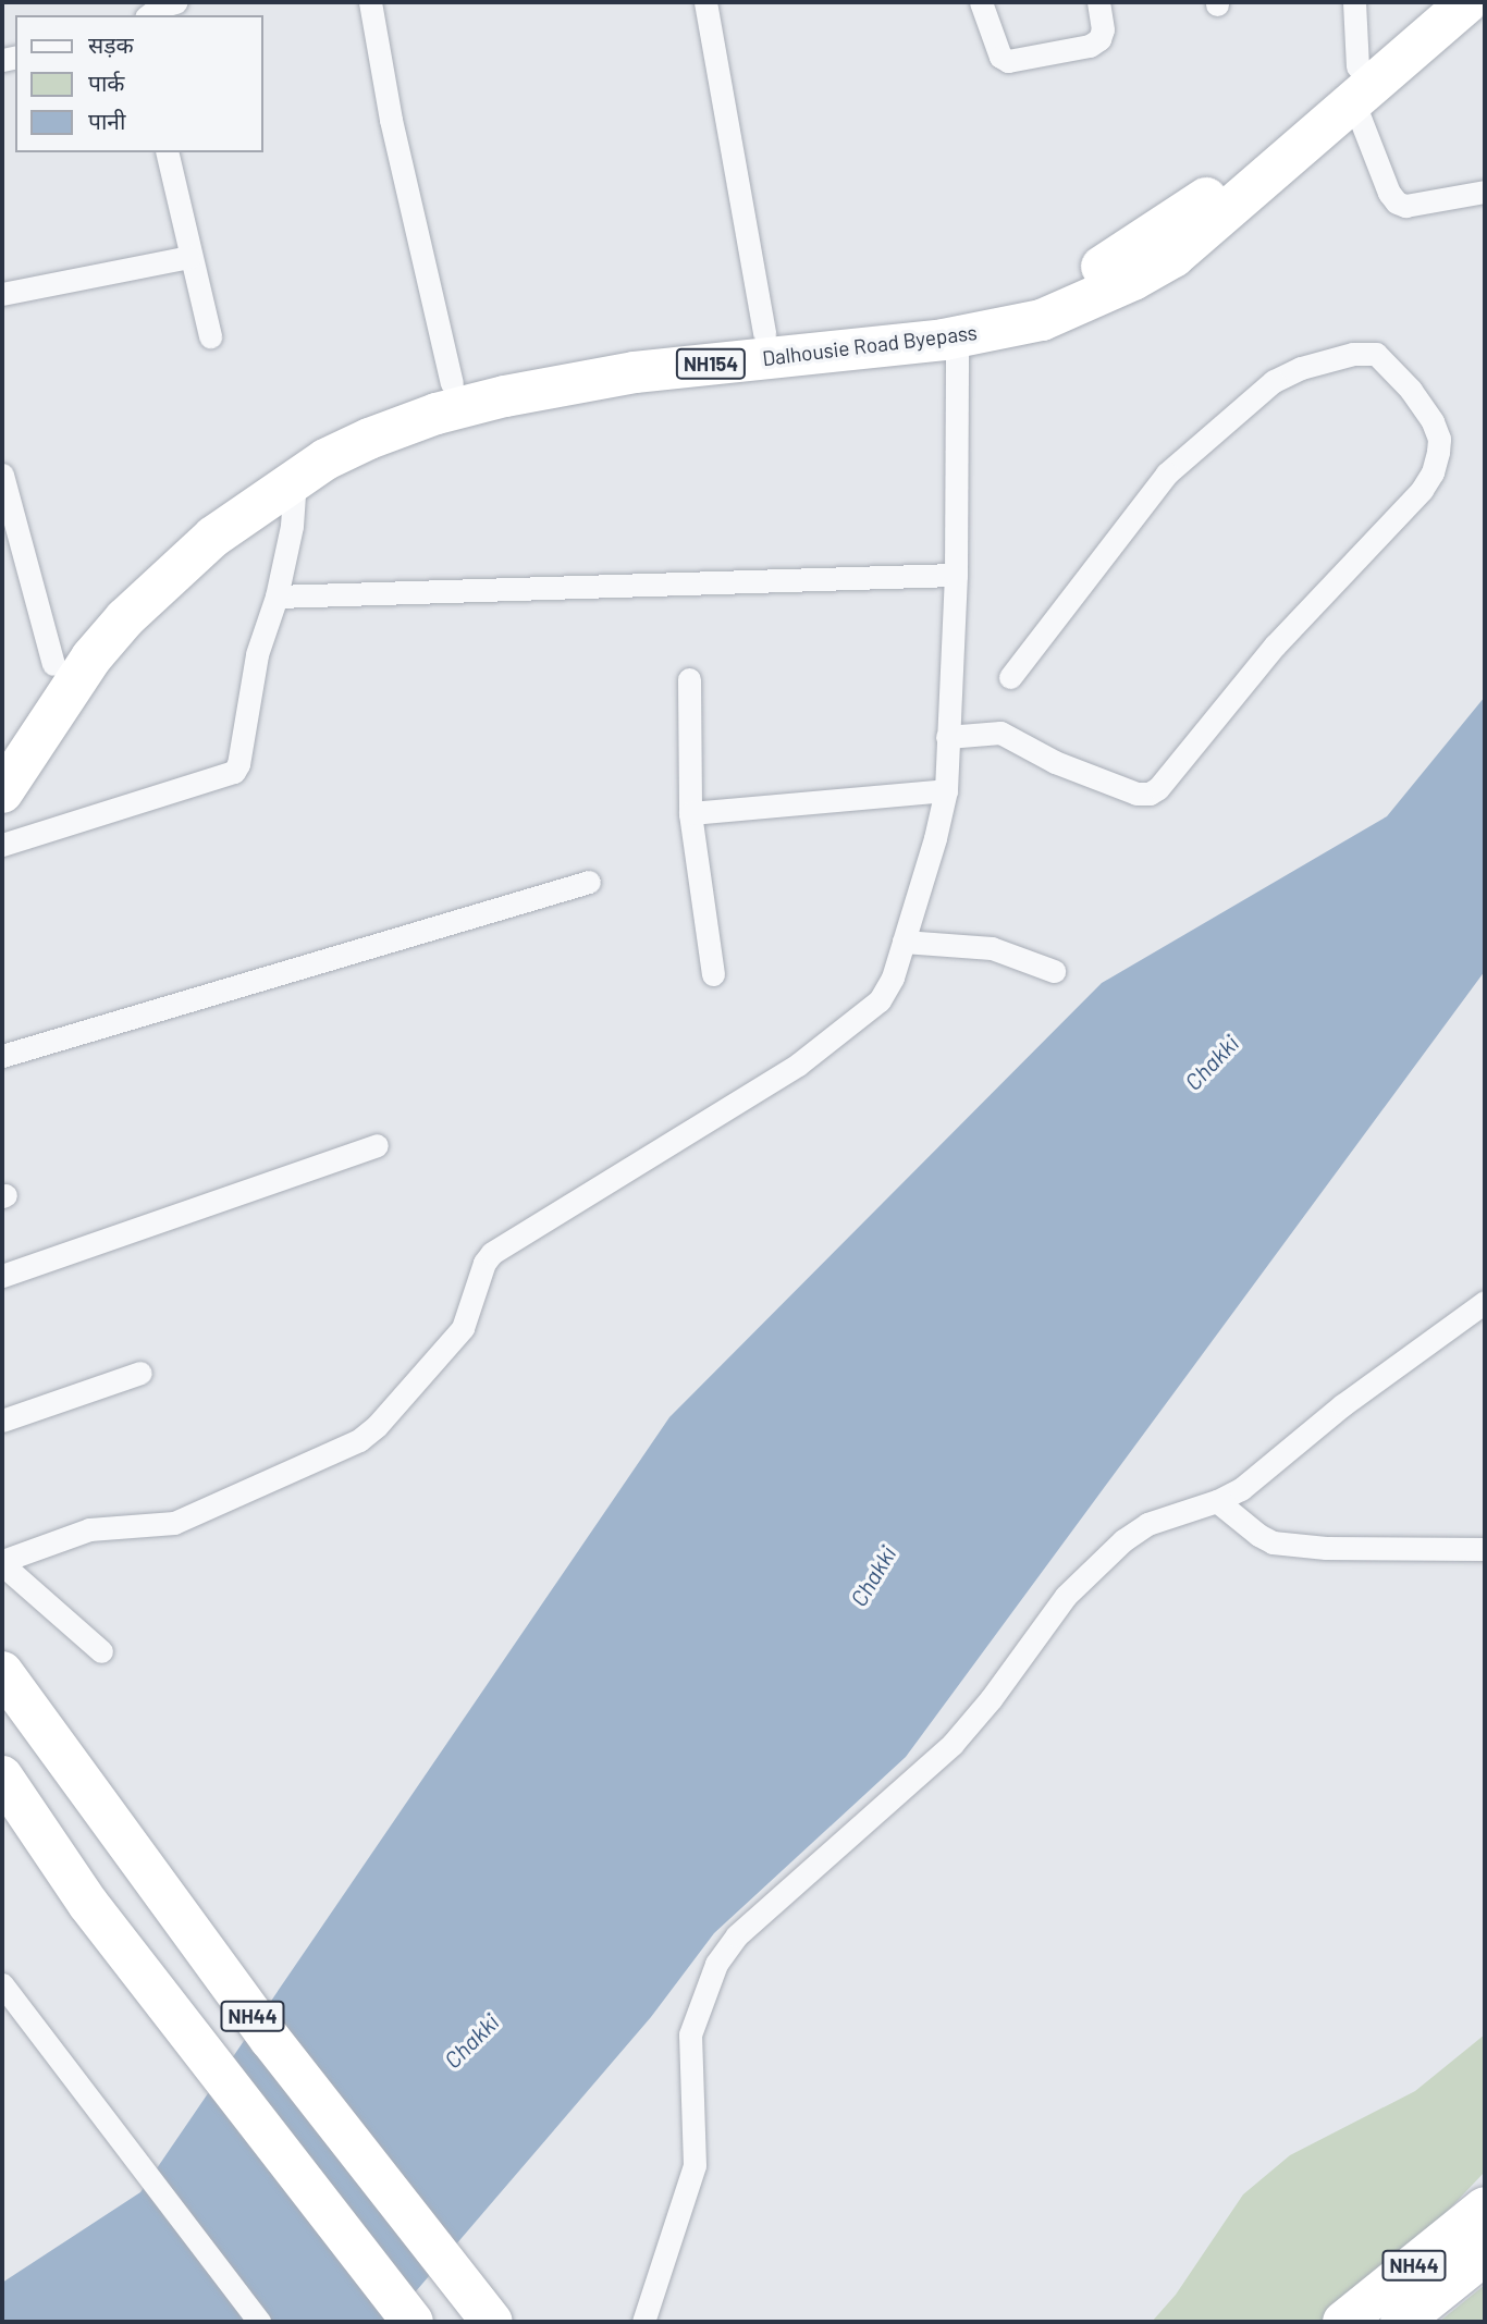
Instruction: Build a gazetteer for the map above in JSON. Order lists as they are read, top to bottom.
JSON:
{
  "streets": {
    "highway": ["Dalhousie Road Byepass", "NH154", "NH44"]
  },
  "crossings": [
    ["Dalhousie Road Byepass", "NH154"]
  ],
  "water": ["Chakki"],
  "legend": ["सड़क", "पार्क", "पानी"]
}
